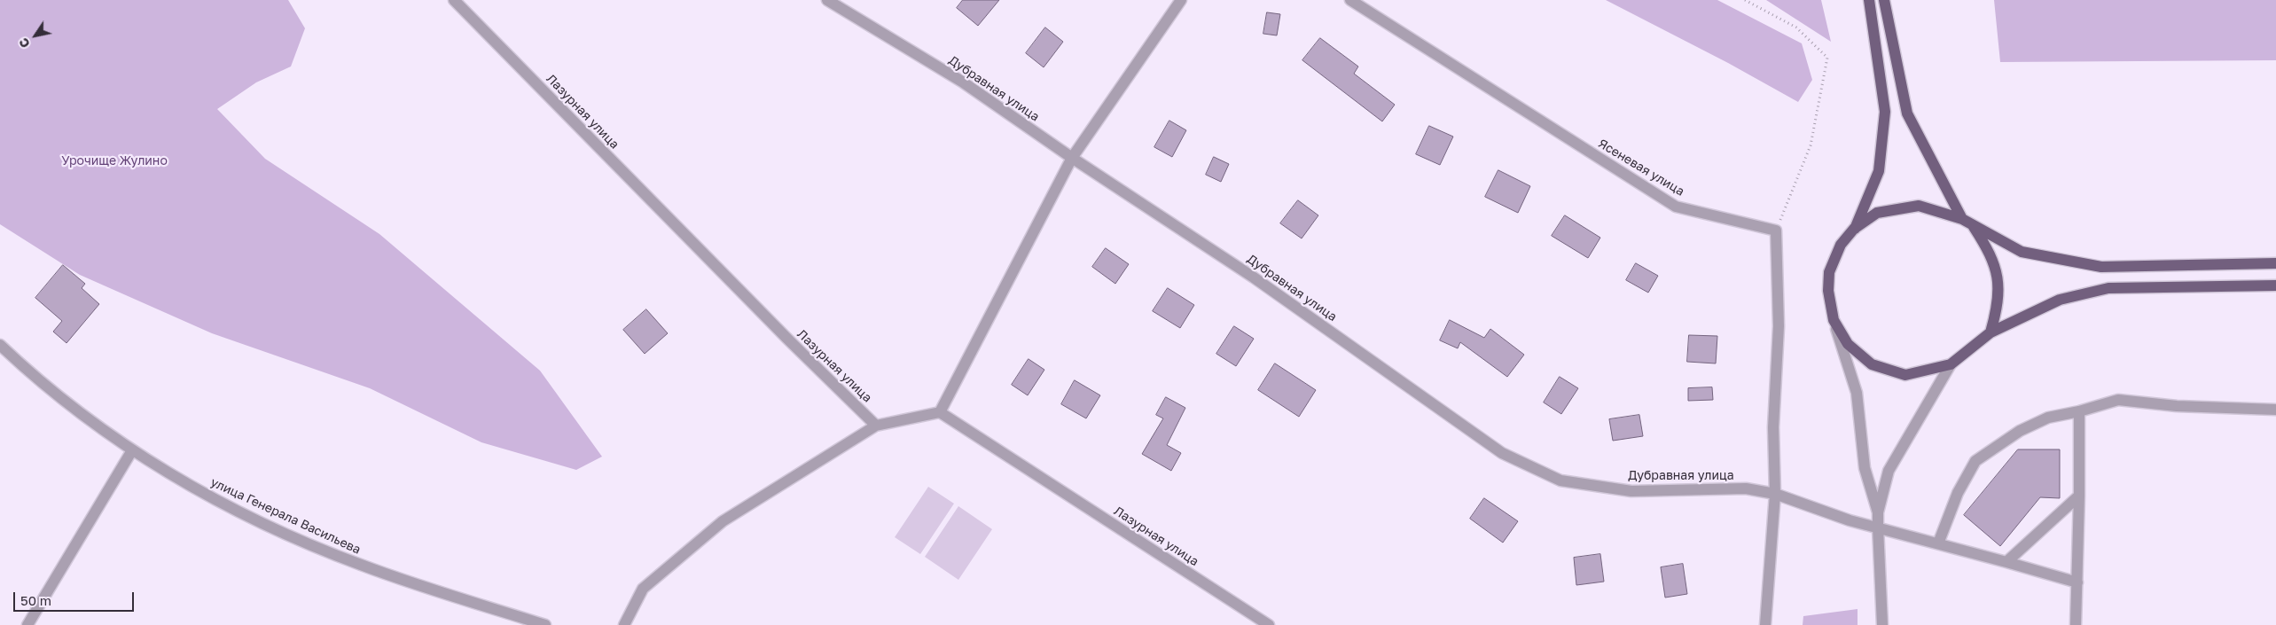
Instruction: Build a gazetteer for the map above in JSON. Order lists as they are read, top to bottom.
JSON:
{
  "streets": {
    "street": [
      "Дубравная улица",
      "Лазурная улица",
      "Ясеневая улица",
      "улица Генерала Васильева"
    ]
  },
  "parks": ["Урочище Жулино"],
  "scale_bar": "50 m",
  "north": "bottom left"
}
